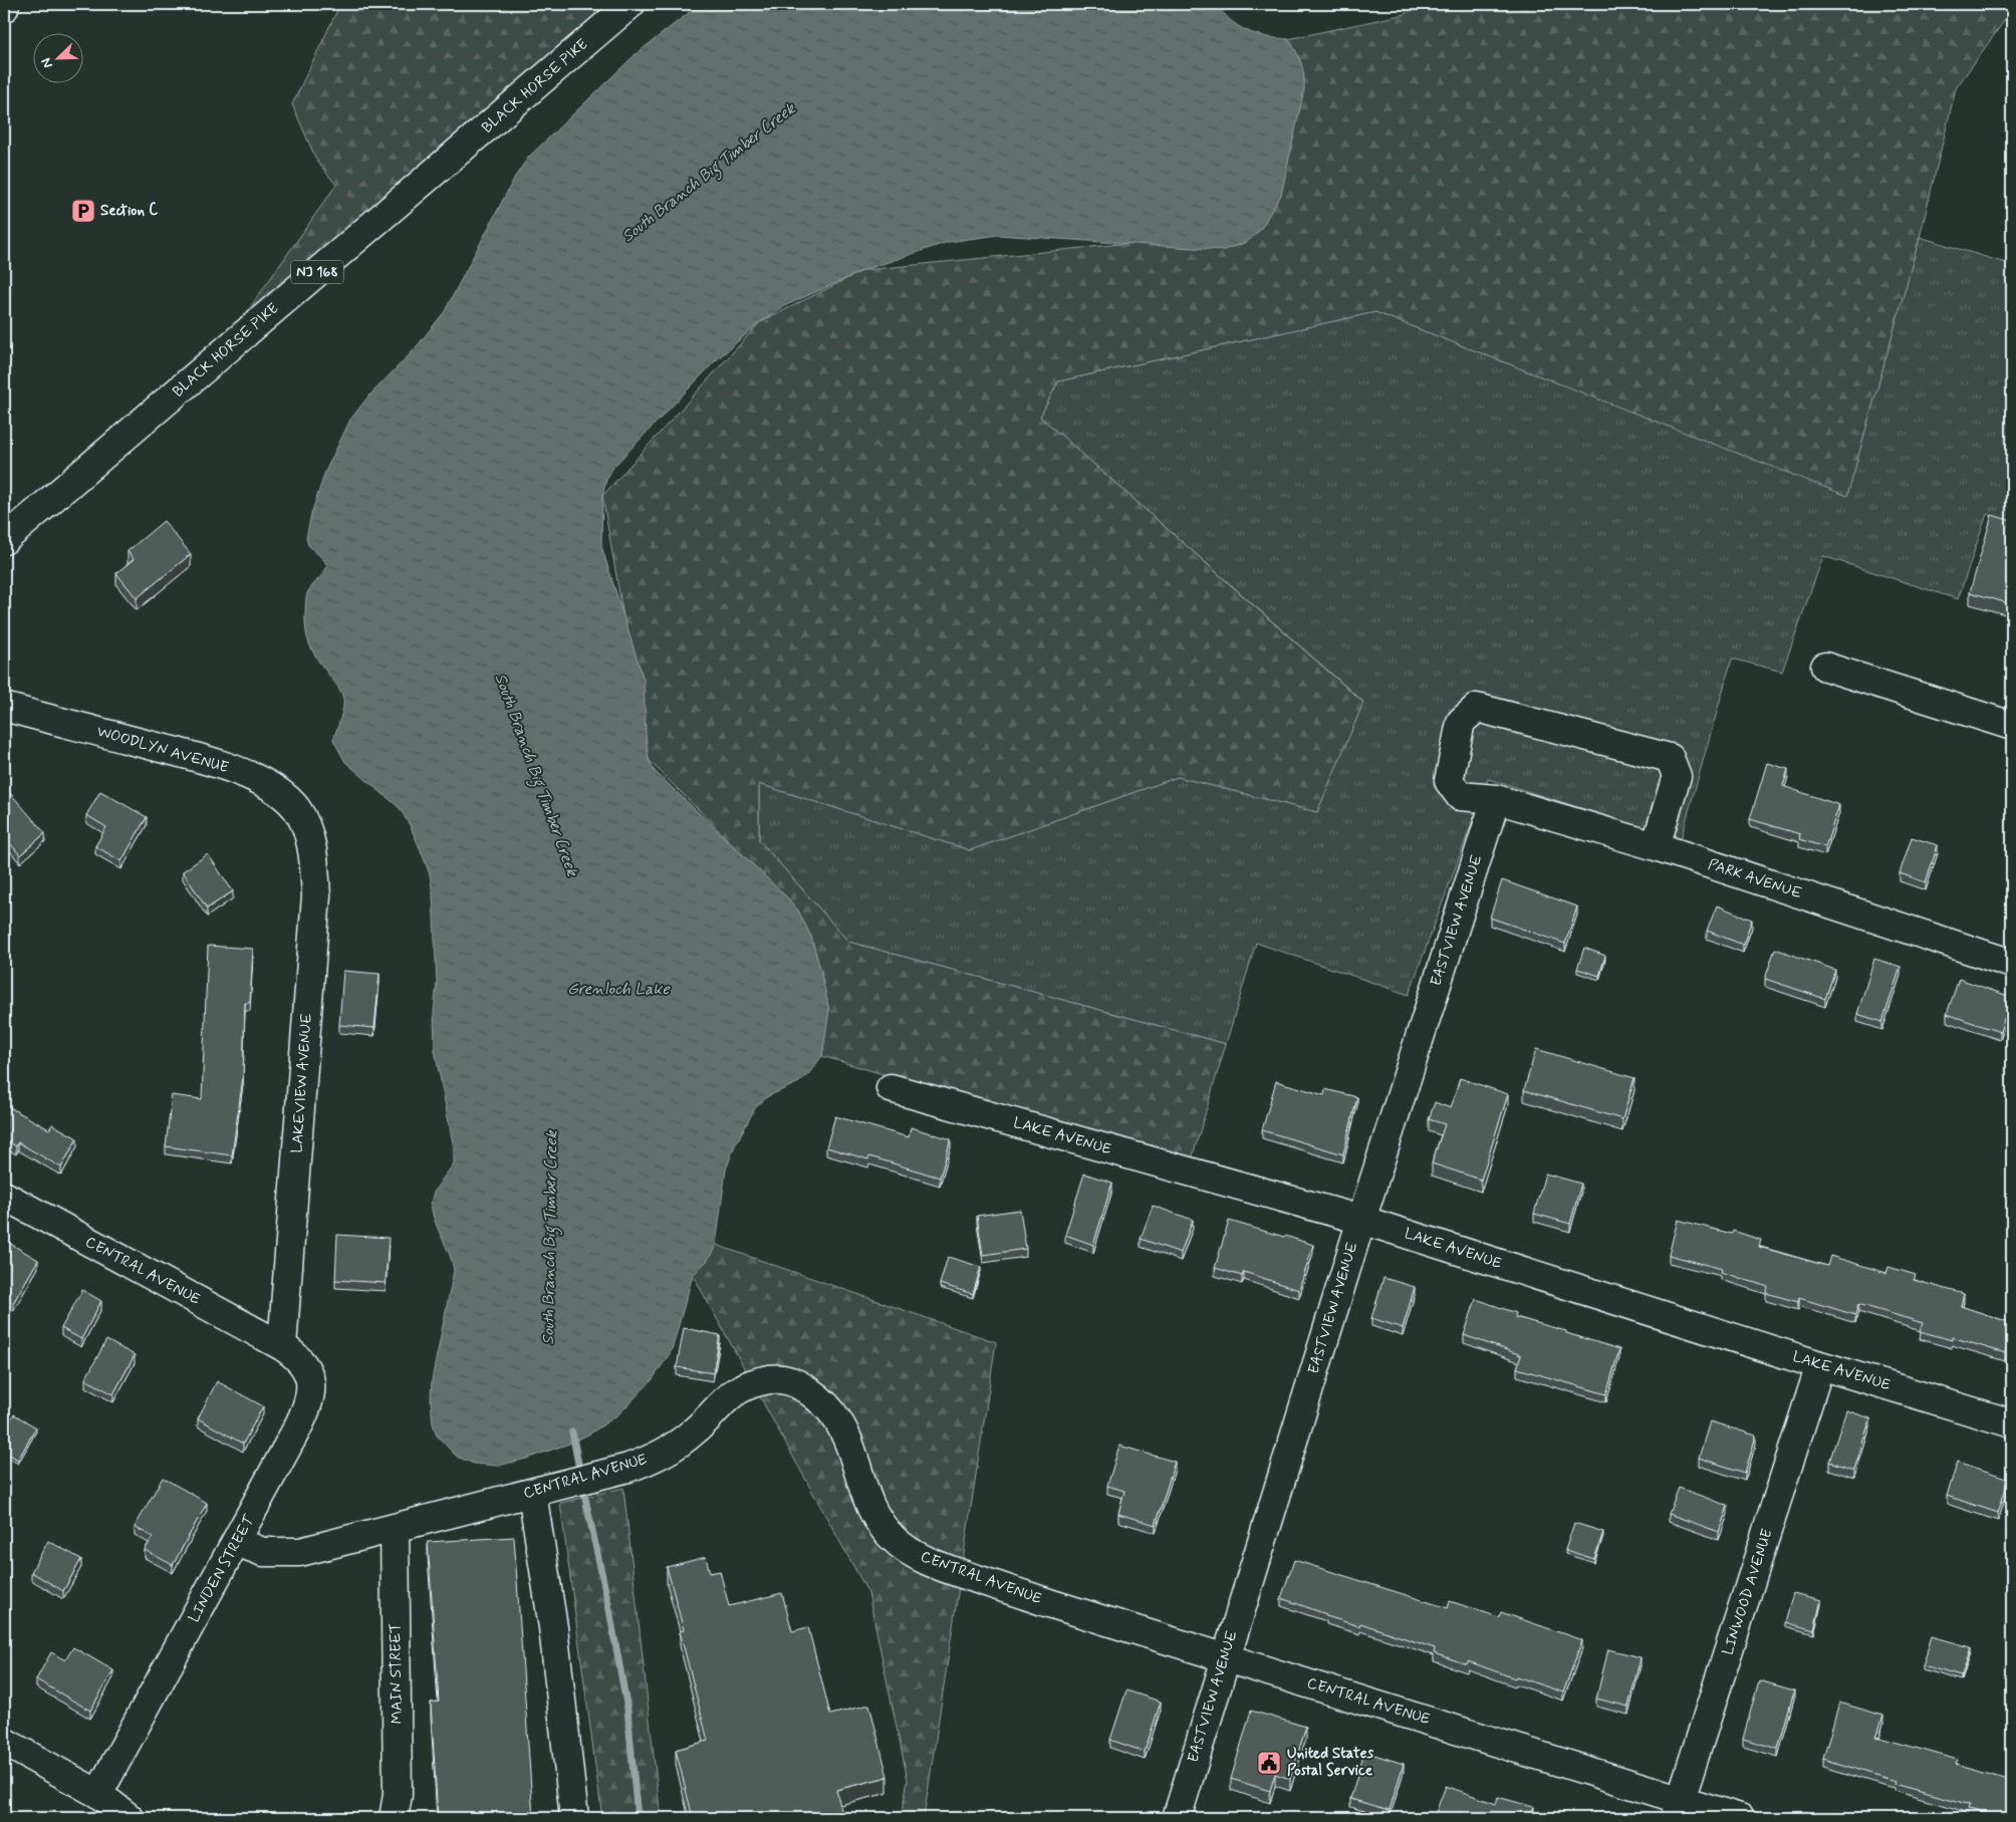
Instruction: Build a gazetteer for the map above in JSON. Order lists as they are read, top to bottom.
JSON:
{
  "streets": {
    "street": [
      "BLACK HORSE PIKE",
      "NJ 168",
      "WOODLYN AVENUE",
      "PARK AVENUE",
      "EASTVIEW AVENUE",
      "LAKEVIEW AVENUE",
      "LAKE AVENUE",
      "CENTRAL AVENUE",
      "LINDEN STREET",
      "LINWOOD AVENUE",
      "MAIN STREET"
    ]
  },
  "crossings": [
    ["WOODLYN AVENUE", "LAKEVIEW AVENUE"],
    ["PARK AVENUE", "EASTVIEW AVENUE"],
    ["EASTVIEW AVENUE", "LAKE AVENUE"],
    ["EASTVIEW AVENUE", "CENTRAL AVENUE"],
    ["LAKEVIEW AVENUE", "CENTRAL AVENUE"],
    ["LAKEVIEW AVENUE", "LINDEN STREET"],
    ["LAKE AVENUE", "LINWOOD AVENUE"],
    ["CENTRAL AVENUE", "LINDEN STREET"],
    ["CENTRAL AVENUE", "LINWOOD AVENUE"],
    ["CENTRAL AVENUE", "MAIN STREET"]
  ],
  "water": ["South Branch Big Timber Creek", "Grenloch Lake"],
  "places": {
    "parking": ["Section C"],
    "public building": ["United States Postal Service"]
  },
  "north": "bottom left"
}
